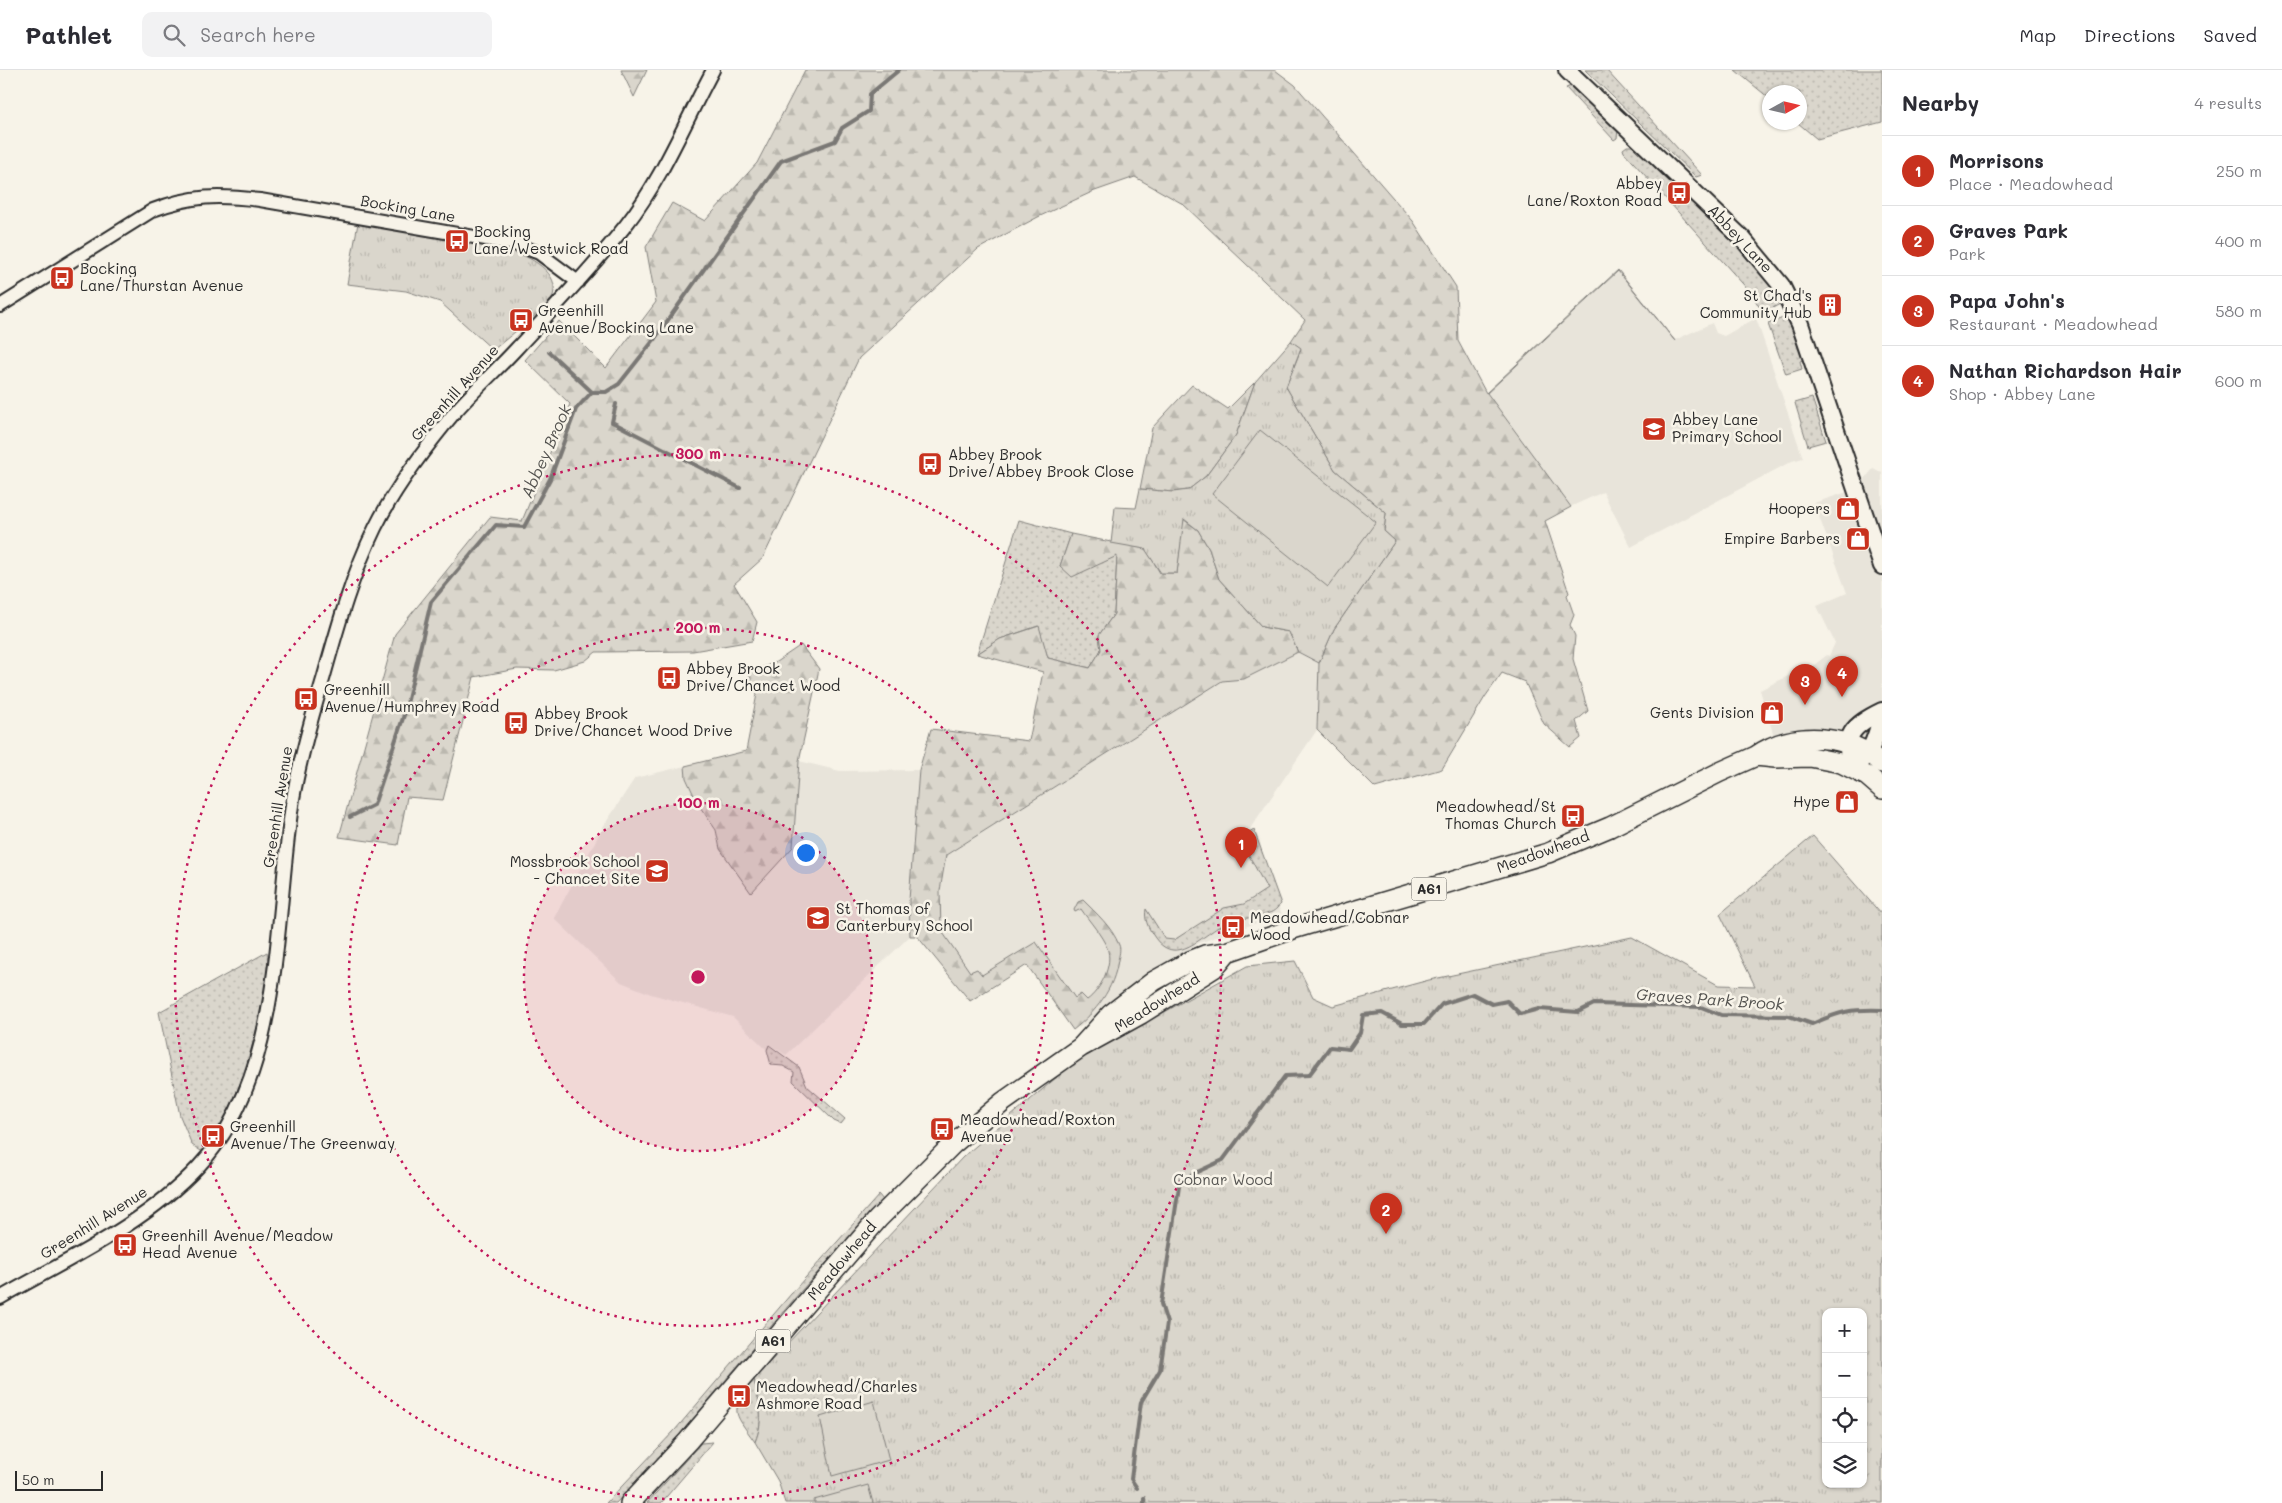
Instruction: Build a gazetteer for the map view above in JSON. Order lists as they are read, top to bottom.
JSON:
{
  "streets": {
    "highway": ["Meadowhead", "A61"],
    "main road": ["Abbey Lane"],
    "street": ["Bocking Lane", "Greenhill Avenue"]
  },
  "crossings": [
    ["Bocking Lane", "Greenhill Avenue"],
    ["Meadowhead", "A61"]
  ],
  "water": ["Abbey Brook", "Graves Park Brook"],
  "parks": ["Cobnar Wood"],
  "places": {
    "bus stop": [
      "Abbey Lane/Roxton Road",
      "Bocking Lane/Westwick Road",
      "Bocking Lane/Thurstan Avenue",
      "Greenhill Avenue/Bocking Lane",
      "Abbey Brook Drive/Abbey Brook Close",
      "Abbey Brook Drive/Chancet Wood",
      "Greenhill Avenue/Humphrey Road",
      "Abbey Brook Drive/Chancet Wood Drive",
      "Meadowhead/St Thomas Church",
      "Meadowhead/Cobnar Wood",
      "Meadowhead/Roxton Avenue",
      "Greenhill Avenue/The Greenway",
      "Greenhill Avenue/Meadow Head Avenue",
      "Meadowhead/Charles Ashmore Road"
    ],
    "building": ["St Chad's Community Hub"],
    "school or university": ["Abbey Lane Primary School", "Mossbrook School - Chancet Site", "St Thomas of Canterbury School"],
    "shop": [
      "Hoopers",
      "Empire Barbers",
      "Gents Division",
      "Hype"
    ]
  },
  "scale_bar": "50 m",
  "north": "right",
  "page": {
    "header": "Pathlet",
    "search": "Search here",
    "nav": ["Map", "Directions", "Saved"],
    "heading": ["Nearby", "4 results"],
    "list": [
      {
        "mark": "1",
        "name": "Morrisons",
        "note": "Place · Meadowhead",
        "value": "250 m"
      },
      {
        "mark": "2",
        "name": "Graves Park",
        "note": "Park",
        "value": "400 m"
      },
      {
        "mark": "3",
        "name": "Papa John's",
        "note": "Restaurant · Meadowhead",
        "value": "580 m"
      },
      {
        "mark": "4",
        "name": "Nathan Richardson Hair",
        "note": "Shop · Abbey Lane",
        "value": "600 m"
      }
    ],
    "pins": [
      "4",
      "3",
      "1",
      "2"
    ],
    "map_buttons": ["+", "−"],
    "scale": "50 m"
  },
  "rings": ["300 m", "200 m", "100 m"]
}
